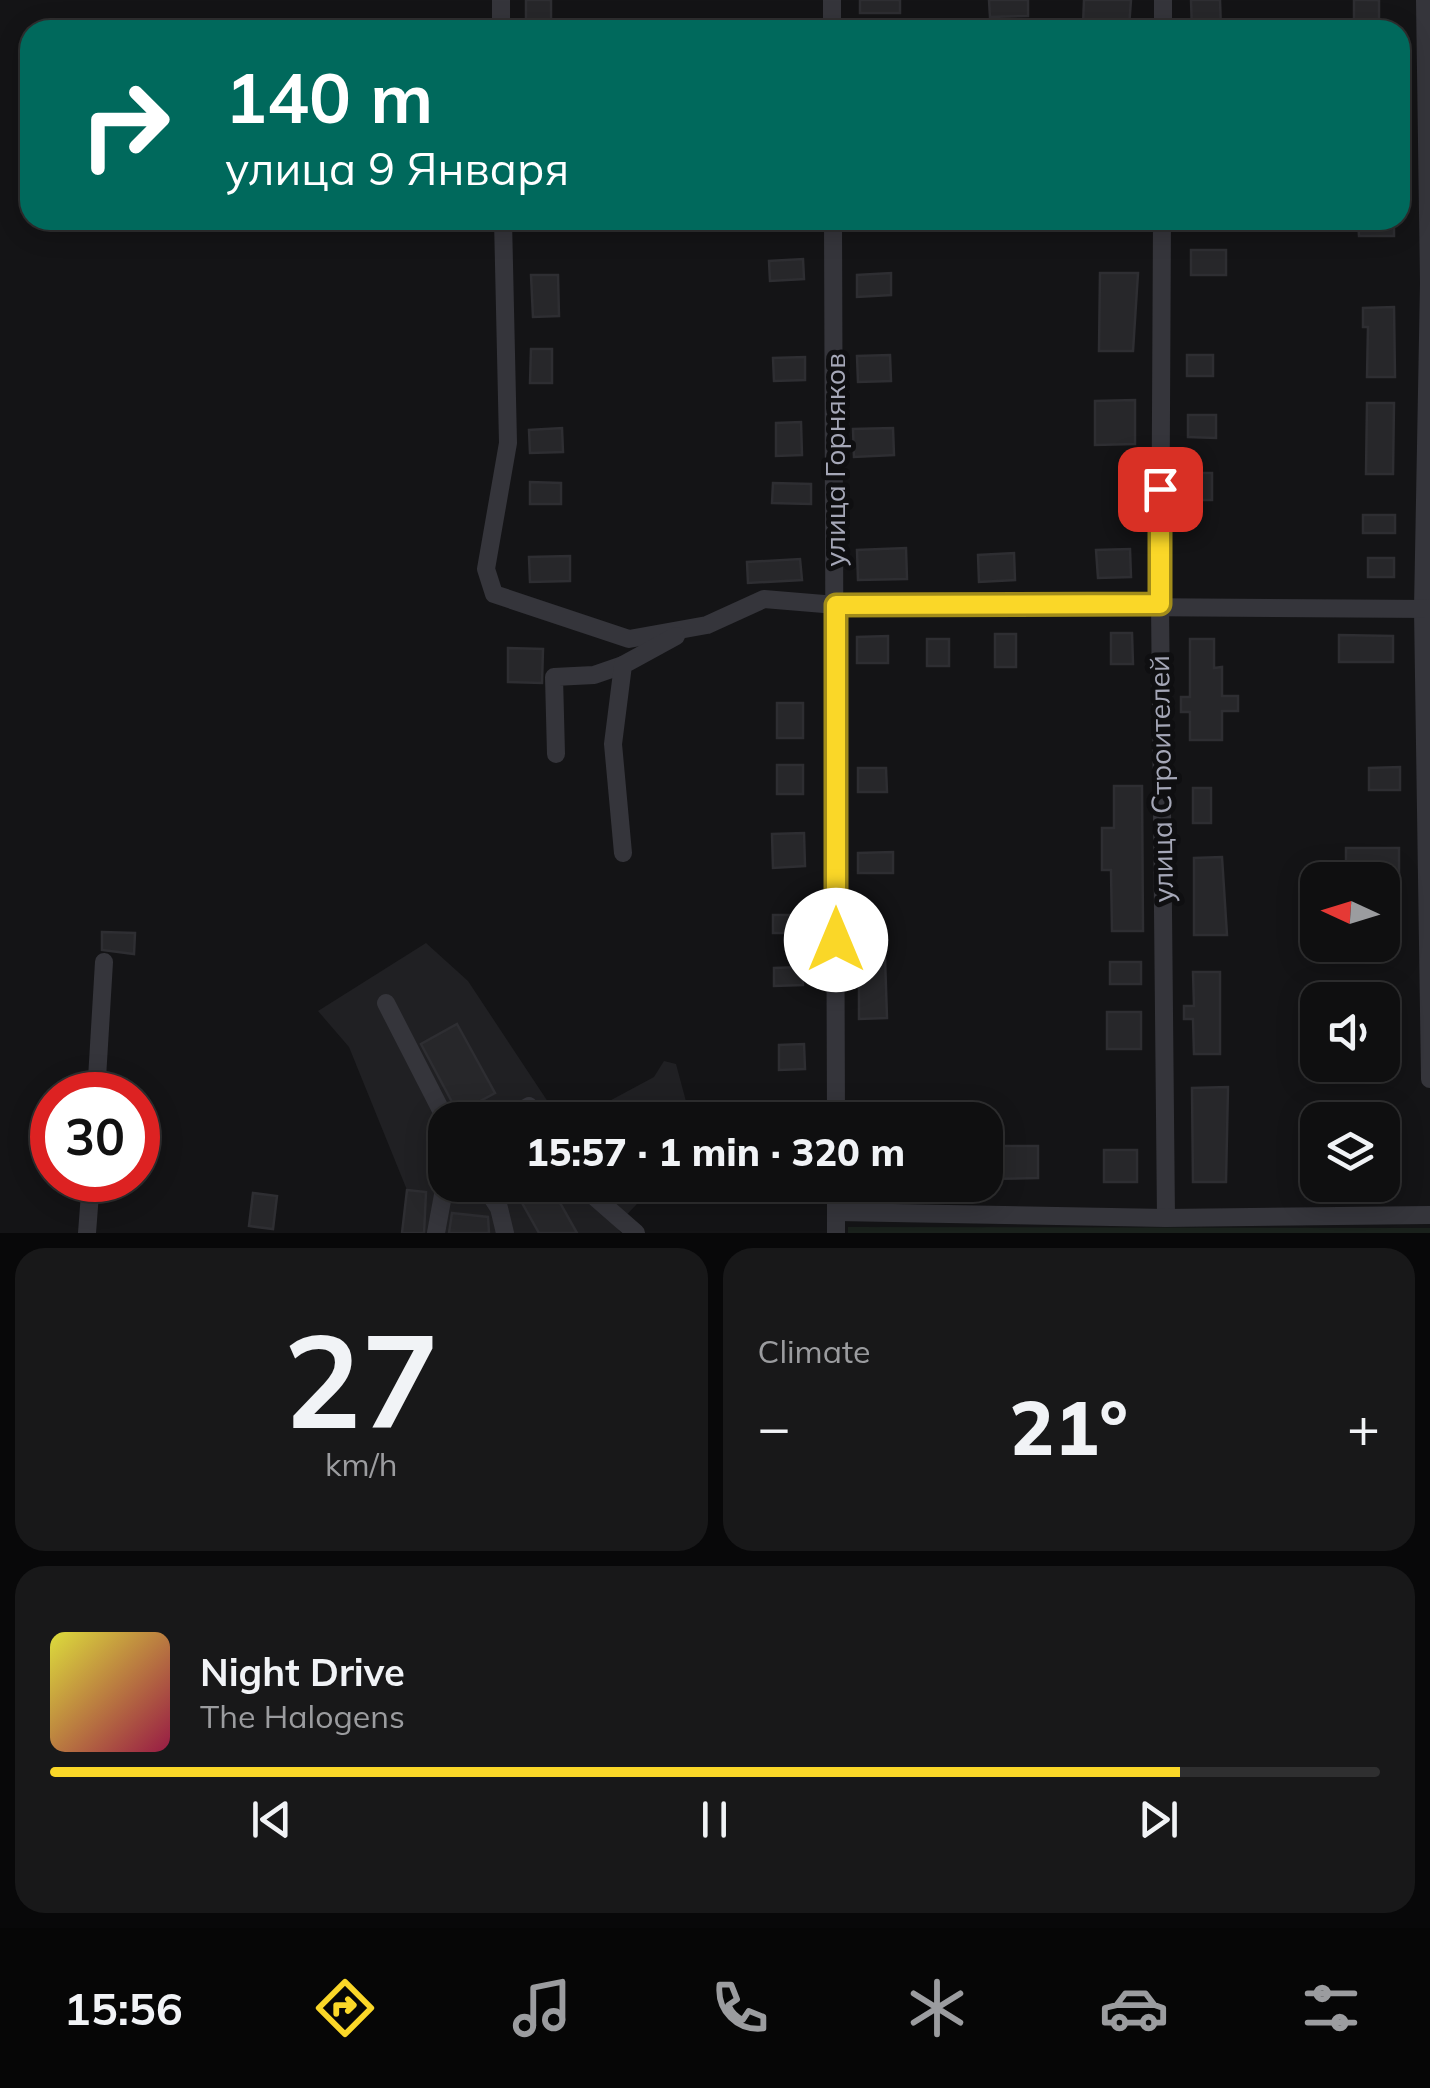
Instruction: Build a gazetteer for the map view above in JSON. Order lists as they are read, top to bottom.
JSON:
{
  "streets": {
    "street": ["улица Горняков", "улица Строителей"]
  },
  "north": "left",
  "page": {
    "turn": ["140 m", "улица 9 Января"],
    "limit": "30",
    "trip": "15:57 · 1 min · 320 m",
    "tile": [
      ["27", "km/h"],
      "Climate"
    ],
    "heat": ["−", "21°", "+"],
    "song": ["Night Drive", "The Halogens"],
    "tabs": "15:56"
  }
}
